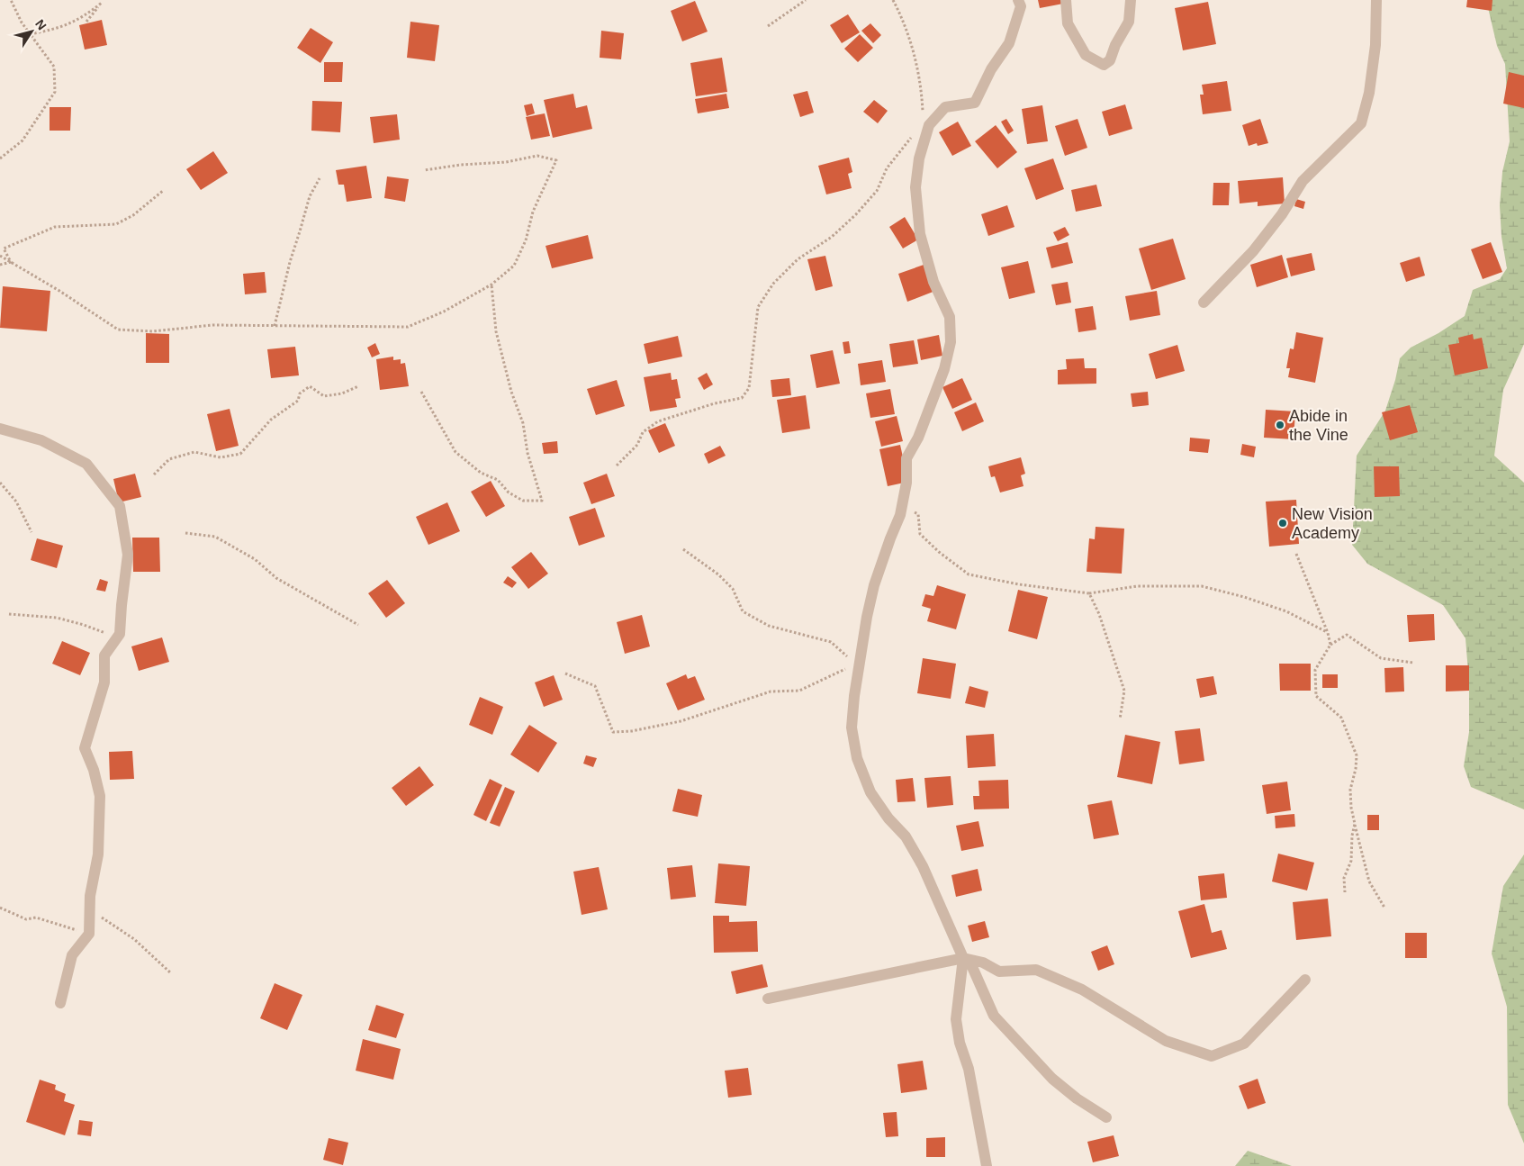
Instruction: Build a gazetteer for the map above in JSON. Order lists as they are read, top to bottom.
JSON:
{
  "places": ["Abide in the Vine", "New Vision Academy"],
  "north": "top right"
}
